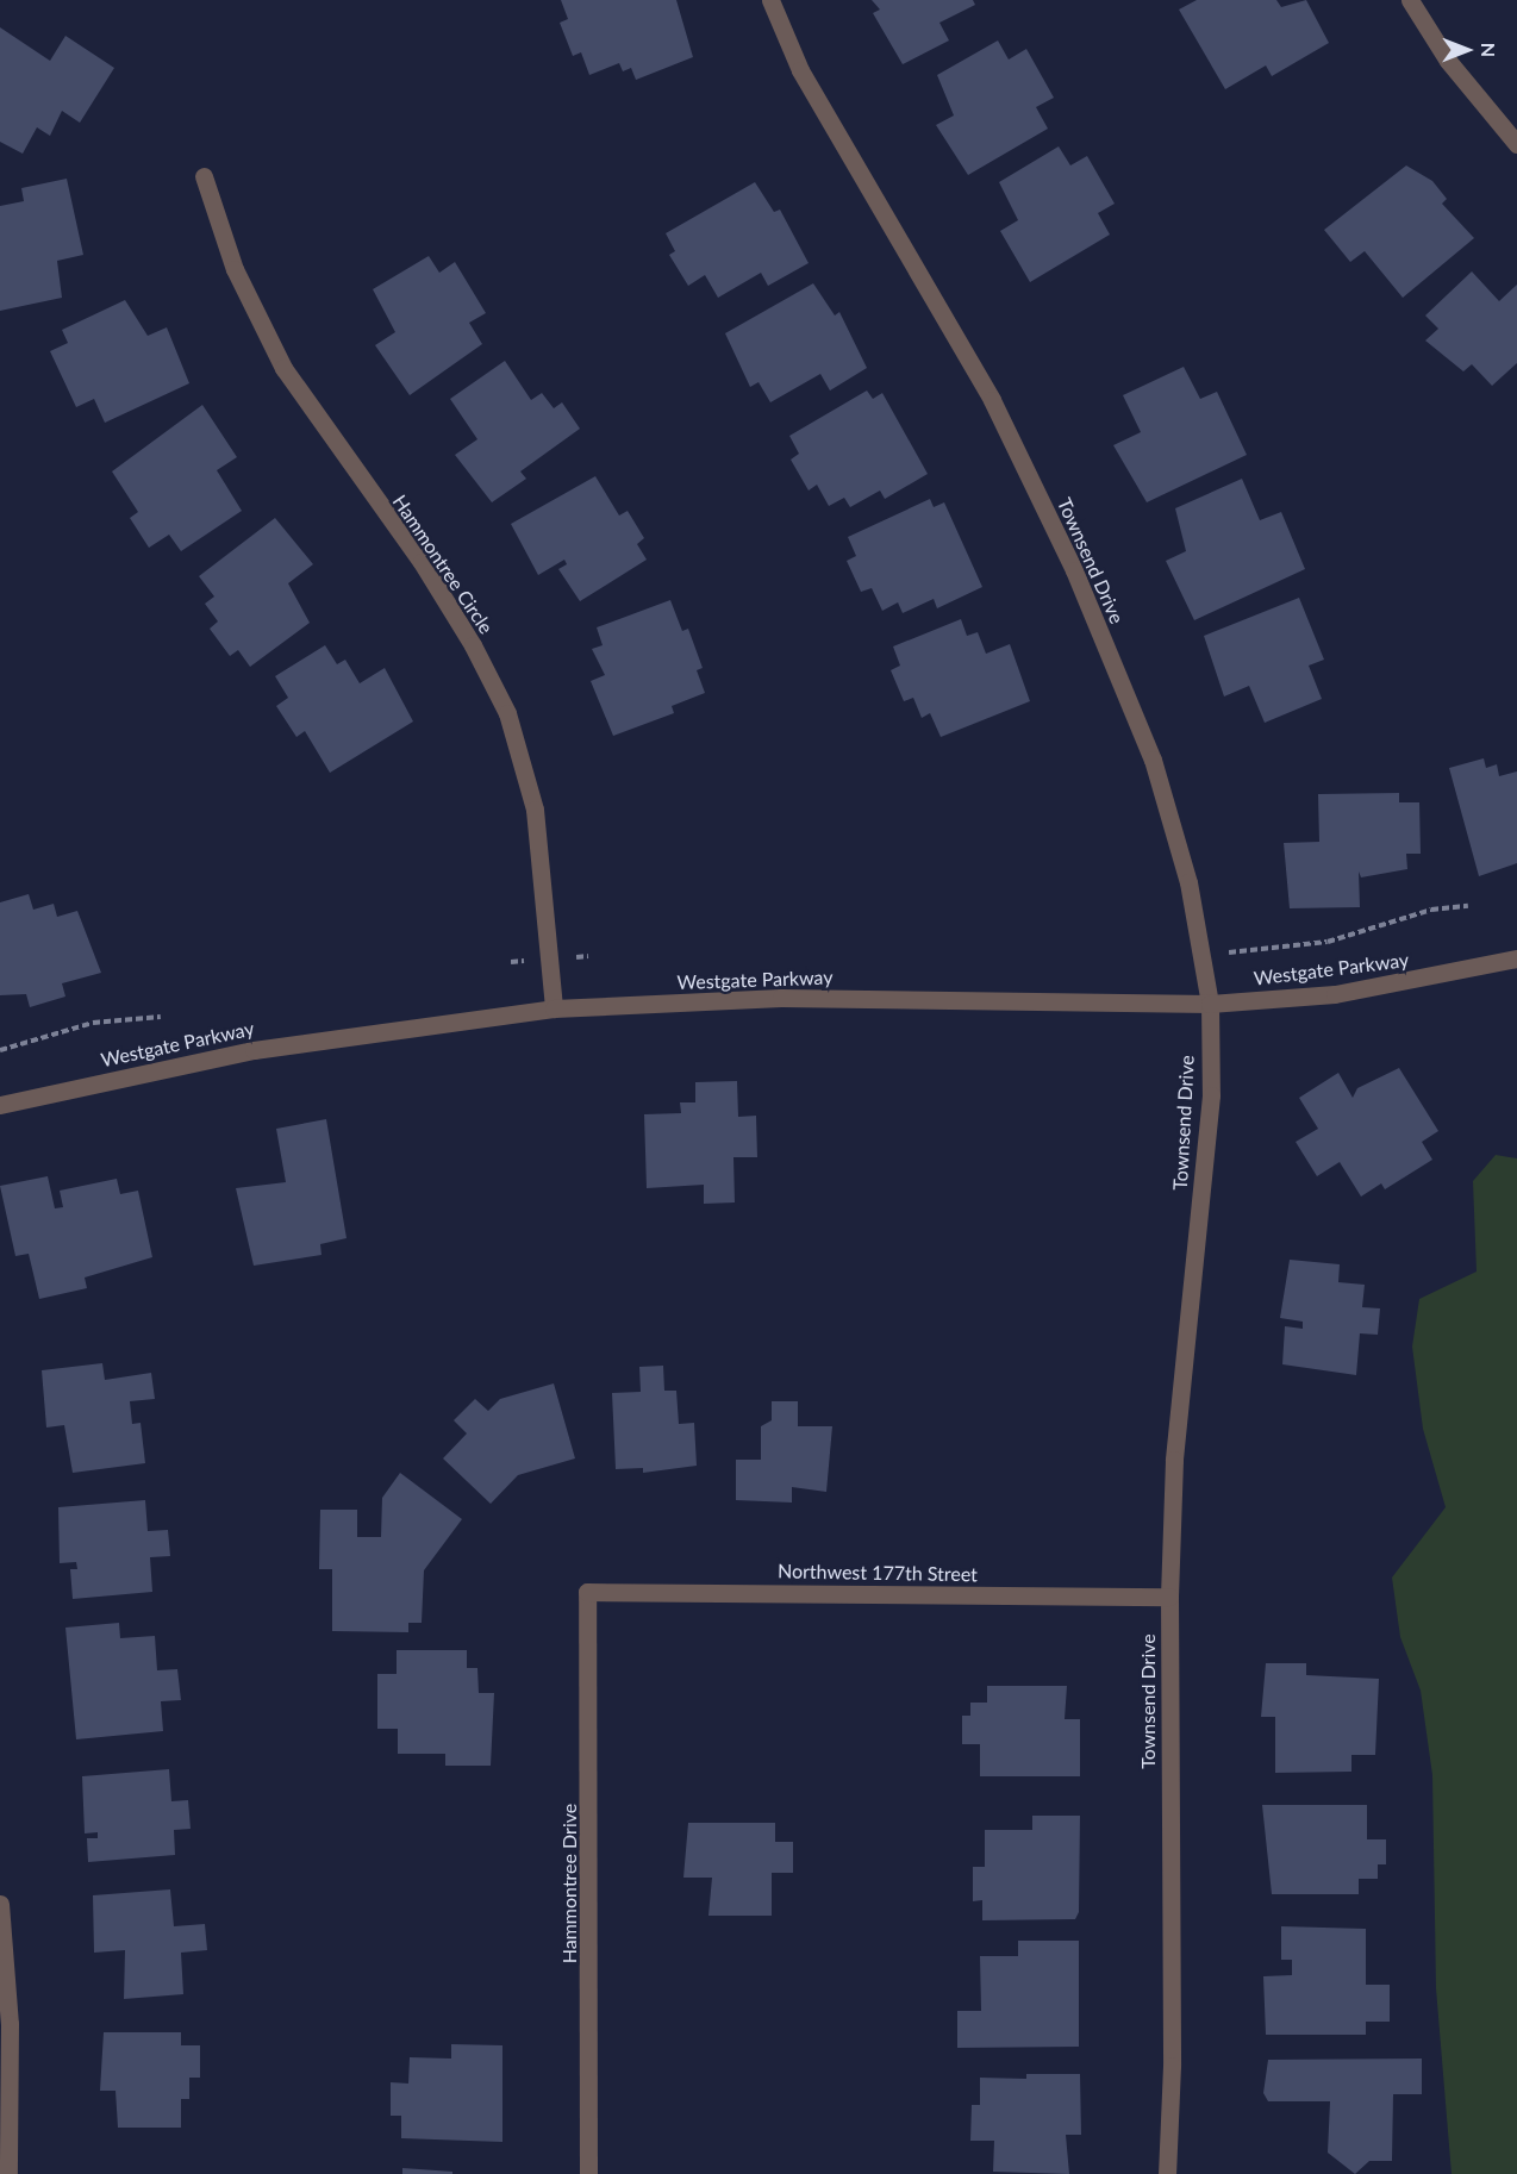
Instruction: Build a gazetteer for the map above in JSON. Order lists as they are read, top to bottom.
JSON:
{
  "streets": {
    "street": [
      "Townsend Drive",
      "Hammontree Circle",
      "Westgate Parkway",
      "Northwest 177th Street",
      "Hammontree Drive"
    ]
  },
  "crossings": [
    ["Townsend Drive", "Westgate Parkway"],
    ["Townsend Drive", "Northwest 177th Street"],
    ["Hammontree Circle", "Westgate Parkway"],
    ["Northwest 177th Street", "Hammontree Drive"]
  ],
  "north": "right"
}
